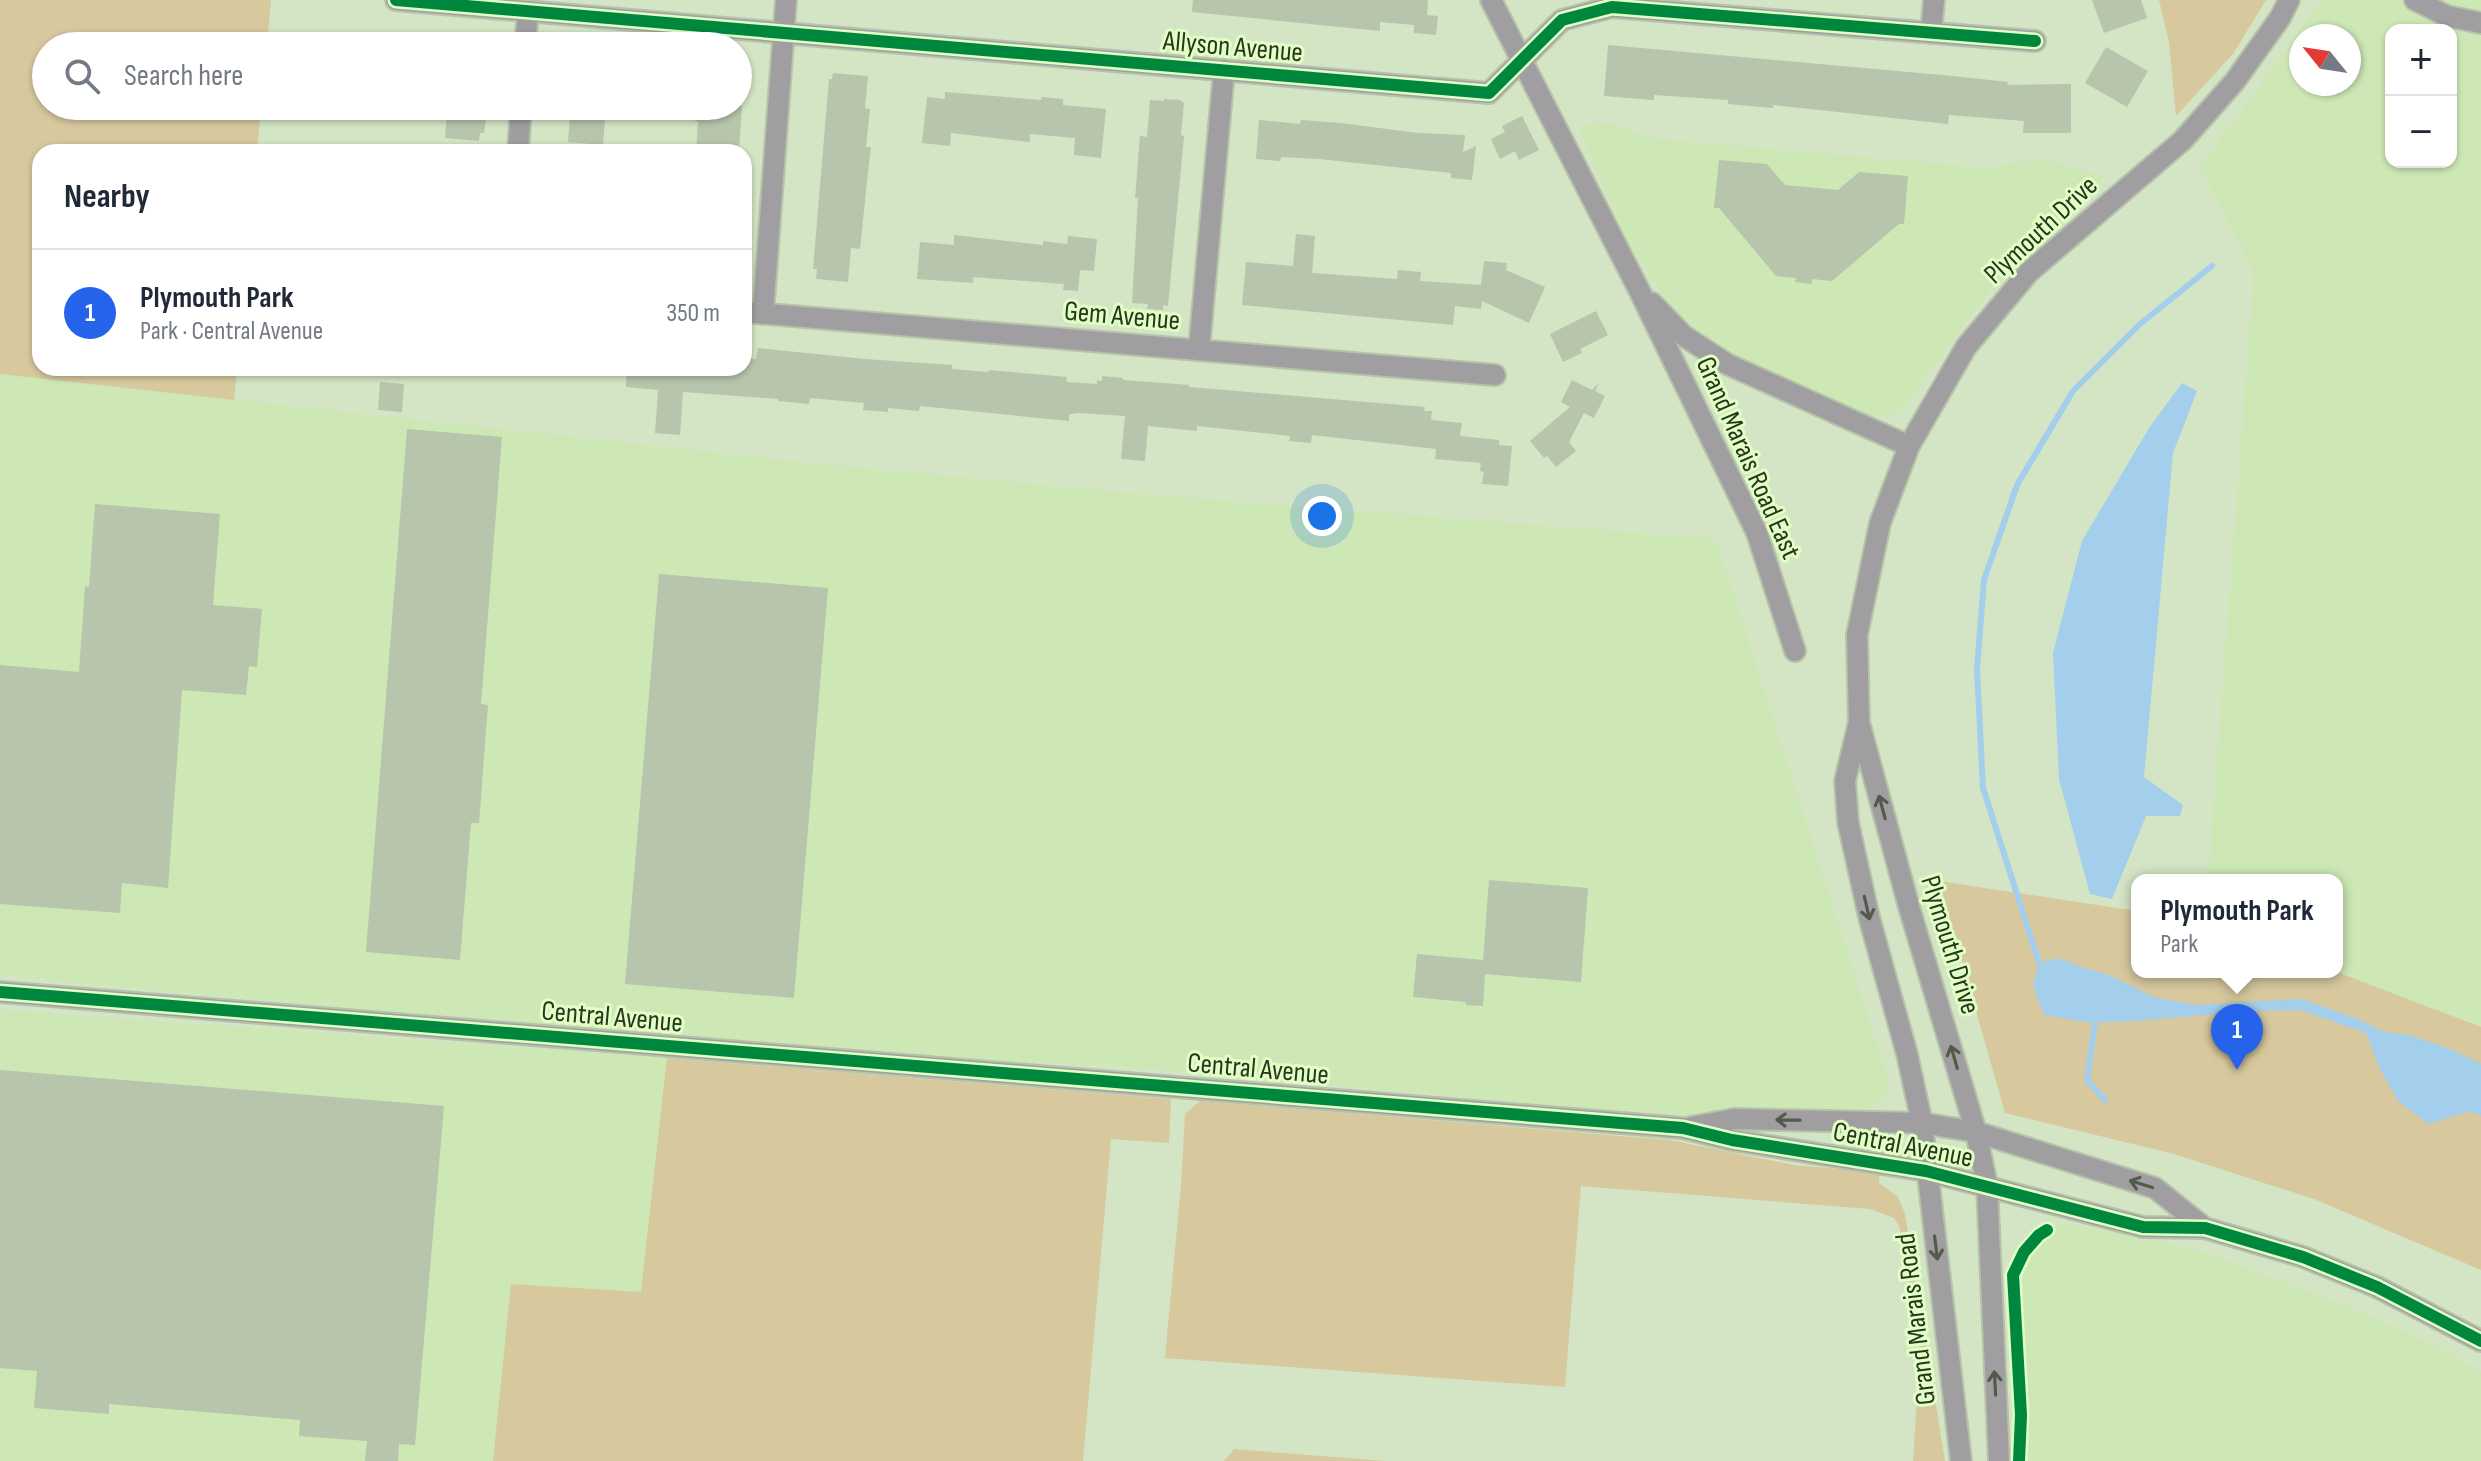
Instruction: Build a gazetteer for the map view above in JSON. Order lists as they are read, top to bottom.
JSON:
{
  "streets": {
    "street": [
      "Allyson Avenue",
      "Plymouth Drive",
      "Gem Avenue",
      "Grand Marais Road East",
      "Central Avenue",
      "Grand Marais Road"
    ]
  },
  "crossings": [
    ["Allyson Avenue", "Grand Marais Road East"],
    ["Plymouth Drive", "Grand Marais Road East"],
    ["Plymouth Drive", "Central Avenue"],
    ["Plymouth Drive", "Grand Marais Road"],
    ["Central Avenue", "Grand Marais Road"]
  ],
  "north": "top left",
  "page": {
    "map_buttons": ["+", "−"],
    "search": "Search here",
    "heading": "Nearby",
    "list": [
      {
        "mark": "1",
        "name": "Plymouth Park",
        "note": "Park · Central Avenue",
        "value": "350 m"
      }
    ],
    "popup": ["Plymouth Park", "Park"],
    "pins": "1"
  }
}
